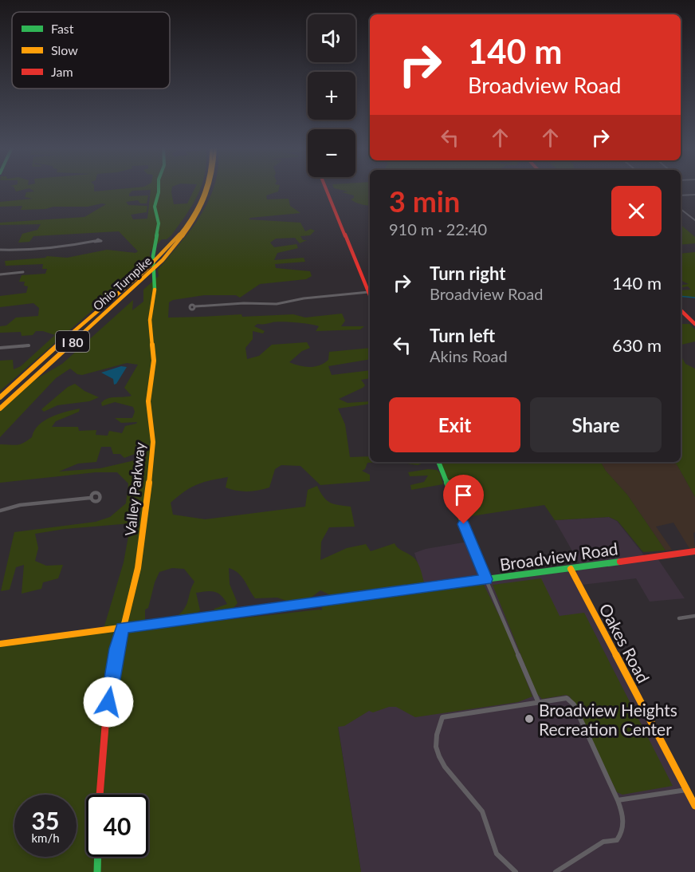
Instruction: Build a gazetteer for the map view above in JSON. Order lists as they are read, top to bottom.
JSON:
{
  "streets": {
    "main road": [
      "Ohio Turnpike",
      "I 80",
      "Valley Parkway",
      "Broadview Road",
      "Oakes Road"
    ]
  },
  "crossings": [
    ["Valley Parkway", "Broadview Road"],
    ["Broadview Road", "Oakes Road"]
  ],
  "places": ["Broadview Heights Recreation Center"],
  "legend": ["Fast", "Slow", "Jam"],
  "page": {
    "map_buttons": ["+", "−"],
    "turn": ["140 m", "Broadview Road"],
    "heading": ["3 min", "910 m · 22:40"],
    "list": [
      {
        "name": "Turn right",
        "note": "Broadview Road",
        "value": "140 m"
      },
      {
        "name": "Turn left",
        "note": "Akins Road",
        "value": "630 m"
      }
    ],
    "buttons": ["Exit", "Share"],
    "speed": "35 km/h",
    "limit": "40"
  }
}
